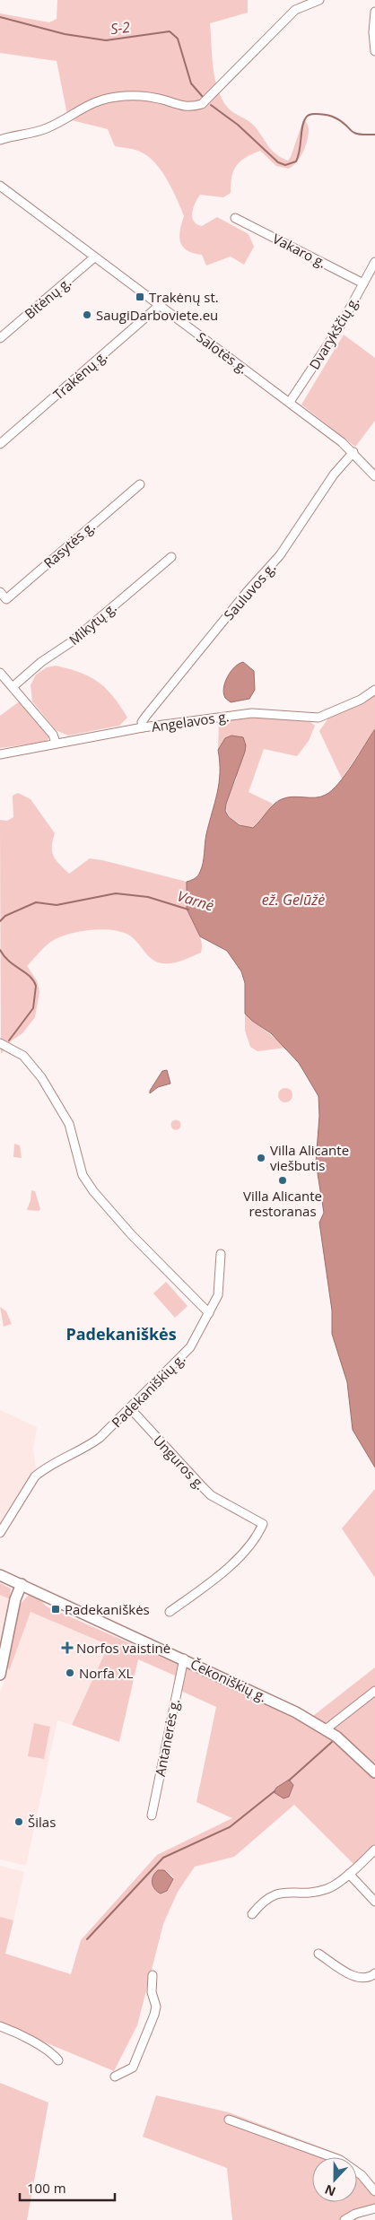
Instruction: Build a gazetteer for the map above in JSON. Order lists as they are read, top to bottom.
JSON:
{
  "streets": {
    "main road": ["Čekoniškių g."],
    "street": [
      "Vakaro g.",
      "Bitėnų g.",
      "Dvarykščių g.",
      "Salotės g.",
      "Trakėnų g.",
      "Rasytės g.",
      "Sauluvos g.",
      "Mikytų g.",
      "Angelavos g.",
      "Padekaniškių g.",
      "Unguros g.",
      "Antanerės g."
    ]
  },
  "crossings": [
    ["Vakaro g.", "Dvarykščių g."],
    ["Bitėnų g.", "Salotės g."],
    ["Dvarykščių g.", "Salotės g."],
    ["Salotės g.", "Trakėnų g."],
    ["Salotės g.", "Sauluvos g."],
    ["Sauluvos g.", "Angelavos g."],
    ["Padekaniškių g.", "Unguros g."],
    ["Čekoniškių g.", "Antanerės g."]
  ],
  "districts": ["Padekaniškės"],
  "water": ["S-2", "ež. Gelūžė", "Varnė"],
  "places": {
    "transit": ["Trakėnų st.", "Padekaniškės"],
    "other": [
      "SaugiDarboviete.eu",
      "Villa Alicante viešbutis",
      "Villa Alicante restoranas",
      "Norfa XL",
      "Šilas"
    ],
    "health": ["Norfos vaistinė"]
  },
  "scale_bar": "100 m",
  "north": "bottom"
}
